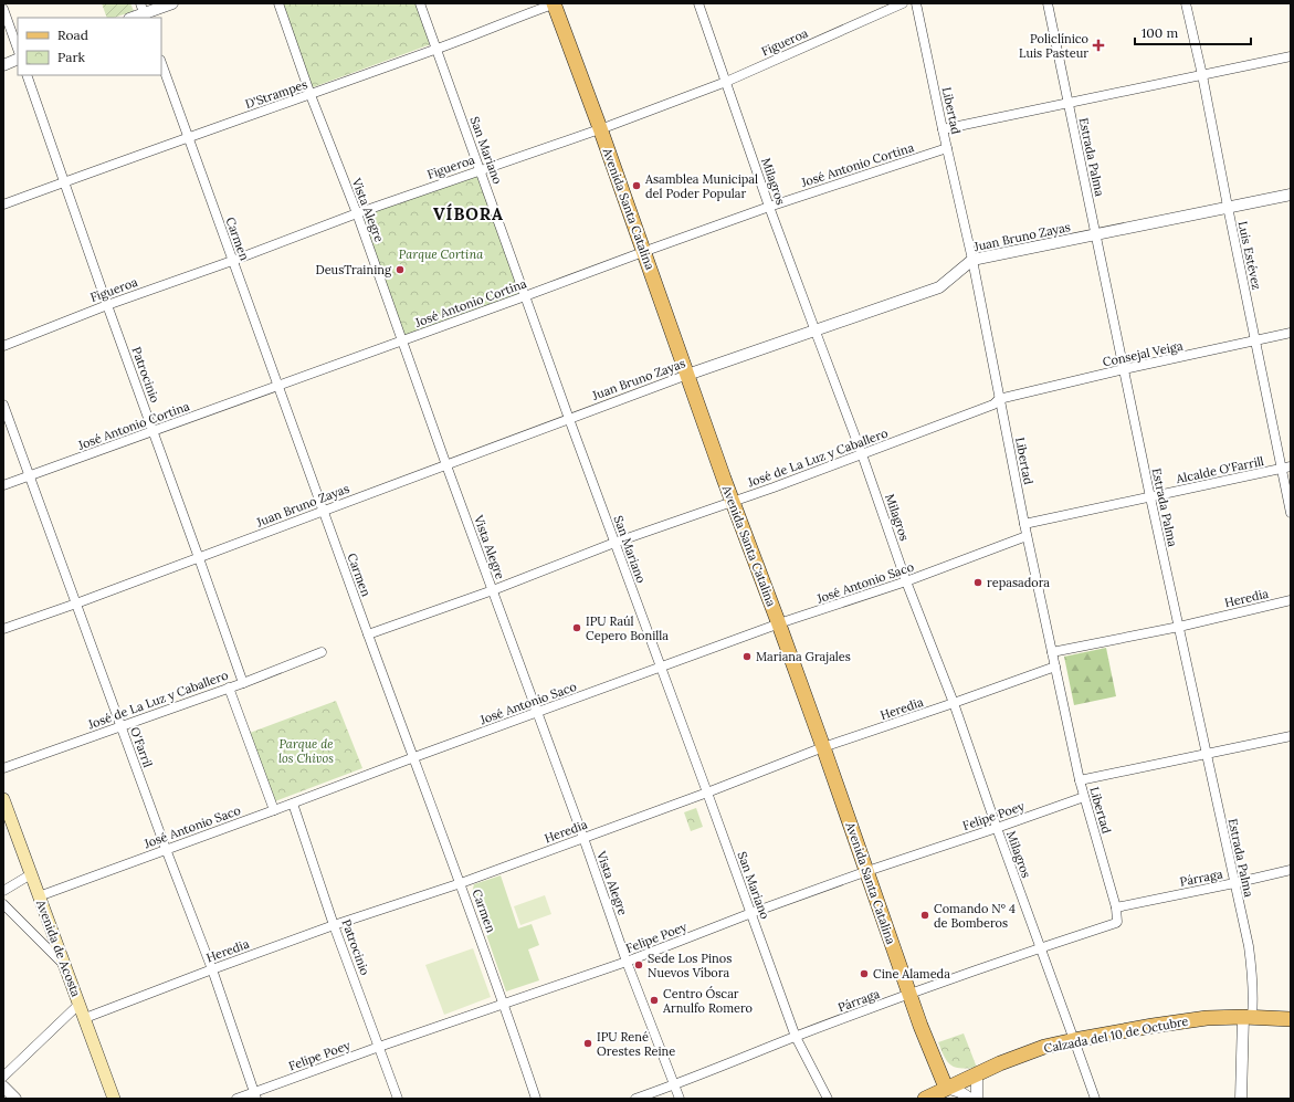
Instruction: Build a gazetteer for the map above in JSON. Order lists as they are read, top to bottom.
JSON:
{
  "streets": {
    "main road": ["Avenida Santa Catalina", "Avenida de Acosta", "Calzada del 10 de Octubre"],
    "street": [
      "Figueroa",
      "D'Strampes",
      "Libertad",
      "San Mariano",
      "Estrada Palma",
      "José Antonio Cortina",
      "Milagros",
      "Vista Alegre",
      "Juan Bruno Zayas",
      "Carmen",
      "Luis Estévez",
      "Consejal Veiga",
      "Patrocinio",
      "José de La Luz y Caballero",
      "Alcalde O'Farrill",
      "José Antonio Saco",
      "Heredia",
      "O'Farril",
      "Felipe Poey",
      "Párraga"
    ]
  },
  "crossings": [
    ["Figueroa", "San Mariano"],
    ["Figueroa", "Milagros"],
    ["Figueroa", "Avenida Santa Catalina"],
    ["Figueroa", "Vista Alegre"],
    ["Figueroa", "Carmen"],
    ["Figueroa", "Patrocinio"],
    ["D'Strampes", "San Mariano"],
    ["D'Strampes", "Avenida Santa Catalina"],
    ["D'Strampes", "Vista Alegre"],
    ["D'Strampes", "Carmen"],
    ["D'Strampes", "Patrocinio"],
    ["Libertad", "José Antonio Cortina"],
    ["Libertad", "Juan Bruno Zayas"],
    ["Libertad", "Consejal Veiga"],
    ["Libertad", "José de La Luz y Caballero"],
    ["Libertad", "Alcalde O'Farrill"],
    ["Libertad", "José Antonio Saco"],
    ["Libertad", "Heredia"],
    ["Libertad", "Felipe Poey"],
    ["Libertad", "Párraga"],
    ["San Mariano", "José Antonio Cortina"],
    ["San Mariano", "Juan Bruno Zayas"],
    ["San Mariano", "José de La Luz y Caballero"],
    ["San Mariano", "José Antonio Saco"],
    ["San Mariano", "Heredia"],
    ["San Mariano", "Felipe Poey"],
    ["San Mariano", "Párraga"],
    ["Estrada Palma", "Juan Bruno Zayas"],
    ["Estrada Palma", "Consejal Veiga"],
    ["Estrada Palma", "Alcalde O'Farrill"],
    ["Estrada Palma", "Heredia"],
    ["Estrada Palma", "Párraga"],
    ["Estrada Palma", "Calzada del 10 de Octubre"],
    ["José Antonio Cortina", "Milagros"],
    ["José Antonio Cortina", "Avenida Santa Catalina"],
    ["José Antonio Cortina", "Vista Alegre"],
    ["José Antonio Cortina", "Carmen"],
    ["José Antonio Cortina", "Patrocinio"],
    ["José Antonio Cortina", "O'Farril"],
    ["Milagros", "Juan Bruno Zayas"],
    ["Milagros", "José de La Luz y Caballero"],
    ["Milagros", "José Antonio Saco"],
    ["Milagros", "Heredia"],
    ["Milagros", "Felipe Poey"],
    ["Milagros", "Párraga"],
    ["Milagros", "Calzada del 10 de Octubre"],
    ["Avenida Santa Catalina", "Juan Bruno Zayas"],
    ["Avenida Santa Catalina", "José de La Luz y Caballero"],
    ["Avenida Santa Catalina", "José Antonio Saco"],
    ["Avenida Santa Catalina", "Heredia"],
    ["Avenida Santa Catalina", "Felipe Poey"],
    ["Avenida Santa Catalina", "Párraga"],
    ["Avenida Santa Catalina", "Calzada del 10 de Octubre"],
    ["Vista Alegre", "Juan Bruno Zayas"],
    ["Vista Alegre", "José de La Luz y Caballero"],
    ["Vista Alegre", "José Antonio Saco"],
    ["Vista Alegre", "Heredia"],
    ["Vista Alegre", "Felipe Poey"],
    ["Vista Alegre", "Párraga"],
    ["Juan Bruno Zayas", "Carmen"],
    ["Juan Bruno Zayas", "Luis Estévez"],
    ["Juan Bruno Zayas", "Patrocinio"],
    ["Juan Bruno Zayas", "O'Farril"],
    ["Carmen", "José de La Luz y Caballero"],
    ["Carmen", "José Antonio Saco"],
    ["Carmen", "Heredia"],
    ["Carmen", "Felipe Poey"],
    ["Luis Estévez", "Consejal Veiga"],
    ["Luis Estévez", "Alcalde O'Farrill"],
    ["Consejal Veiga", "José de La Luz y Caballero"],
    ["Patrocinio", "José de La Luz y Caballero"],
    ["Patrocinio", "José Antonio Saco"],
    ["Patrocinio", "Heredia"],
    ["Patrocinio", "Felipe Poey"],
    ["José de La Luz y Caballero", "O'Farril"],
    ["José Antonio Saco", "O'Farril"],
    ["José Antonio Saco", "Avenida de Acosta"],
    ["Heredia", "O'Farril"],
    ["Heredia", "Avenida de Acosta"],
    ["O'Farril", "Felipe Poey"]
  ],
  "districts": ["VÍBORA"],
  "parks": ["Parque Cortina", "Parque de los Chivos"],
  "places": {
    "health": ["Policlínico Luis Pasteur"],
    "other": [
      "Asamblea Municipal del Poder Popular",
      "DeusTraining",
      "repasadora",
      "IPU Raúl Cepero Bonilla",
      "Mariana Grajales",
      "Comando Nº 4 de Bomberos",
      "Sede Los Pinos Nuevos Víbora",
      "Cine Alameda",
      "Centro Óscar Arnulfo Romero",
      "IPU René Orestes Reine"
    ]
  },
  "legend": ["Road", "Park"],
  "scale_bar": "100 m"
}
